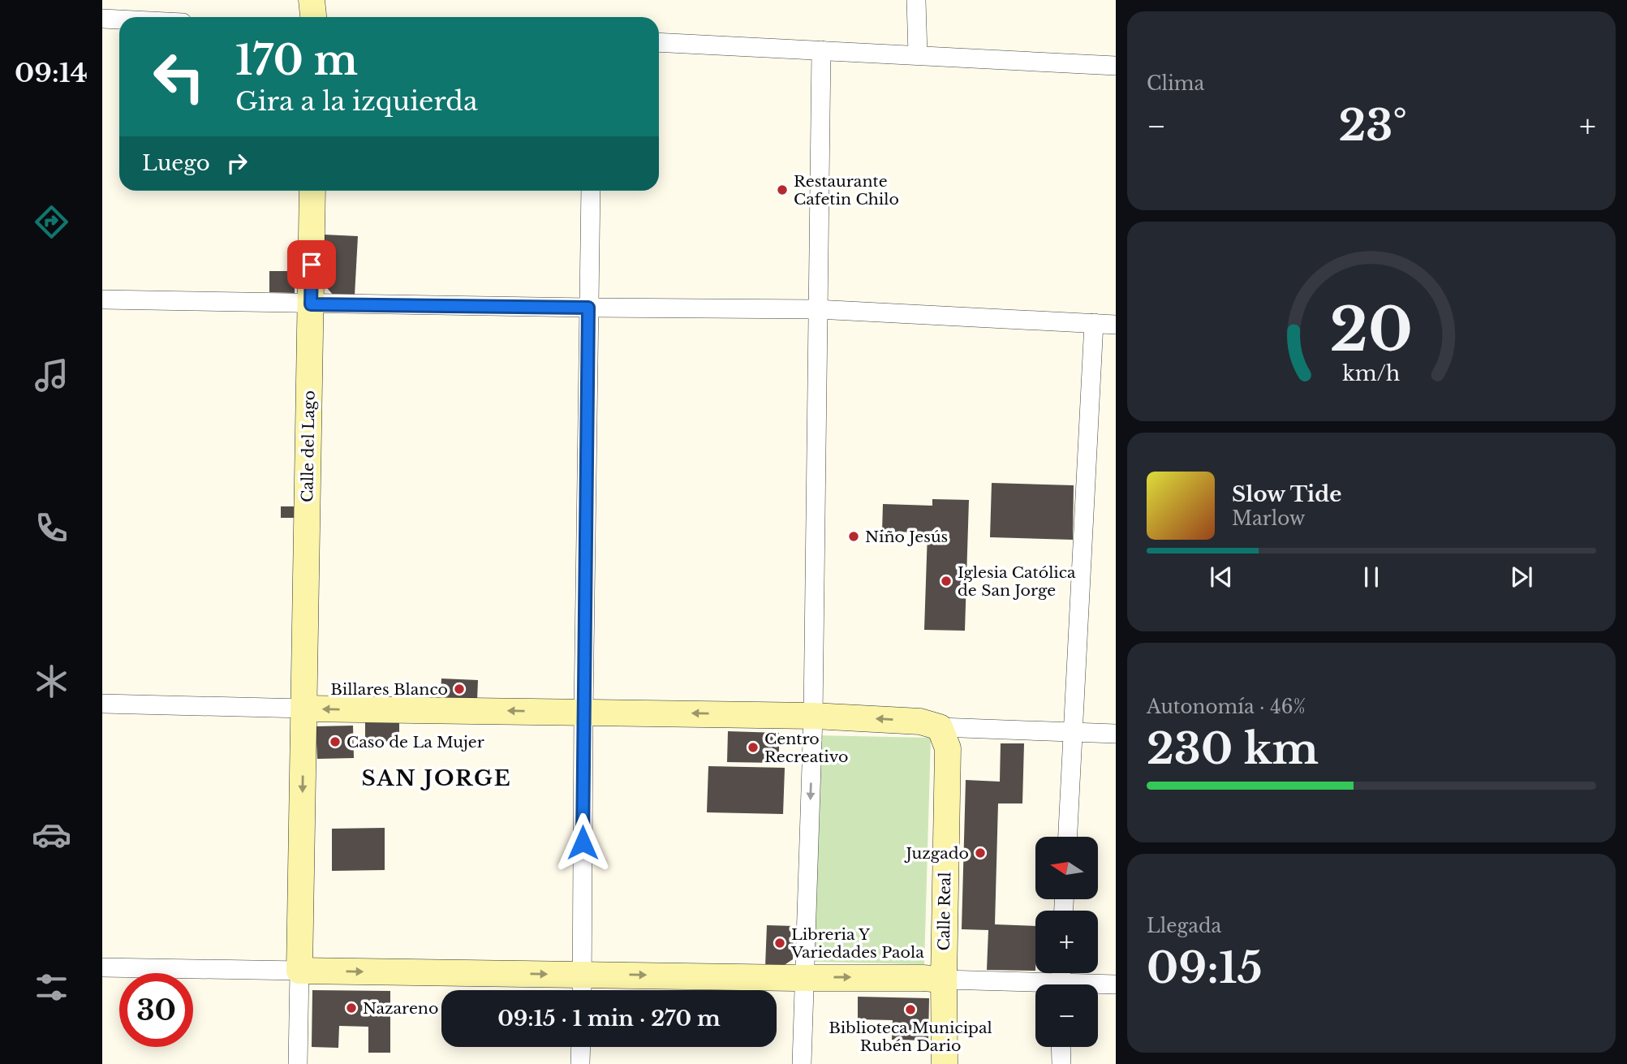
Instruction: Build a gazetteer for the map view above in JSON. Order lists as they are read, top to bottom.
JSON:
{
  "streets": {
    "main road": ["Calle del Lago", "Calle Real"]
  },
  "districts": ["SAN JORGE"],
  "places": [
    "Restaurante Cafetin Chilo",
    "Niño Jesús",
    "Iglesia Católica de San Jorge",
    "Billares Blanco",
    "Caso de La Mujer",
    "Centro Recreativo",
    "Juzgado",
    "Libreria Y Variedades Paola",
    "Nazareno",
    "Biblioteca Municipal Rubén Dario"
  ],
  "north": "left",
  "page": {
    "tabs": "09:14",
    "tile": [
      "Clima",
      ["Autonomía · 46%", "230 km"],
      ["Llegada", "09:15"]
    ],
    "turn": ["170 m", "Gira a la izquierda"],
    "heat": ["−", "23°", "+"],
    "then": "Luego",
    "song": ["Slow Tide", "Marlow"],
    "map_buttons": ["+", "−"],
    "limit": "30",
    "trip": "09:15 · 1 min · 270 m",
    "gauge": ["20", "km/h"]
  }
}
